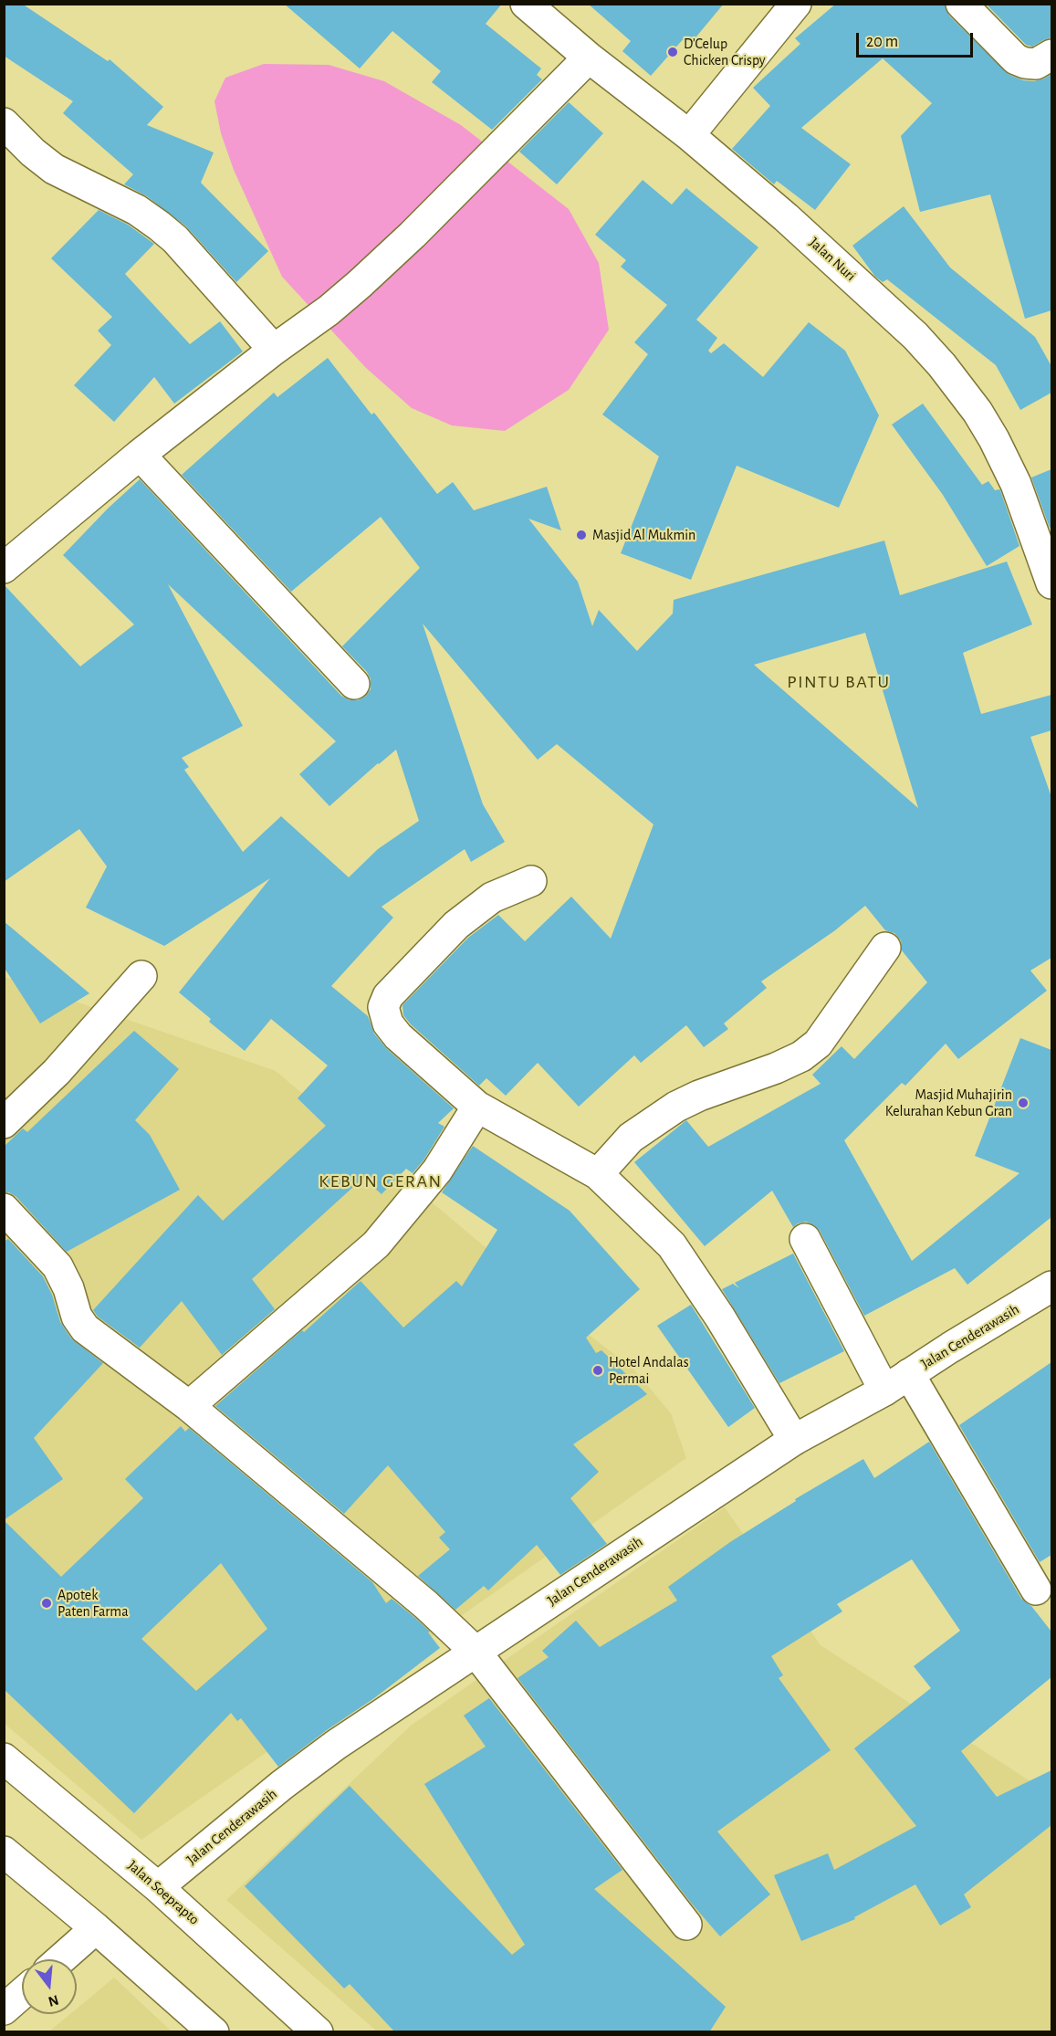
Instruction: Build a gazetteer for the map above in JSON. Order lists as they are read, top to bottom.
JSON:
{
  "streets": {
    "street": ["Jalan Nuri", "Jalan Cenderawasih", "Jalan Soeprapto"]
  },
  "crossings": [
    ["Jalan Cenderawasih", "Jalan Soeprapto"]
  ],
  "districts": ["PINTU BATU", "KEBUN GERAN"],
  "places": [
    "D'Celup Chicken Crispy",
    "Masjid Al Mukmin",
    "Masjid Muhajirin Kelurahan Kebun Gran",
    "Hotel Andalas Permai",
    "Apotek Paten Farma"
  ],
  "scale_bar": "20 m",
  "north": "bottom"
}
